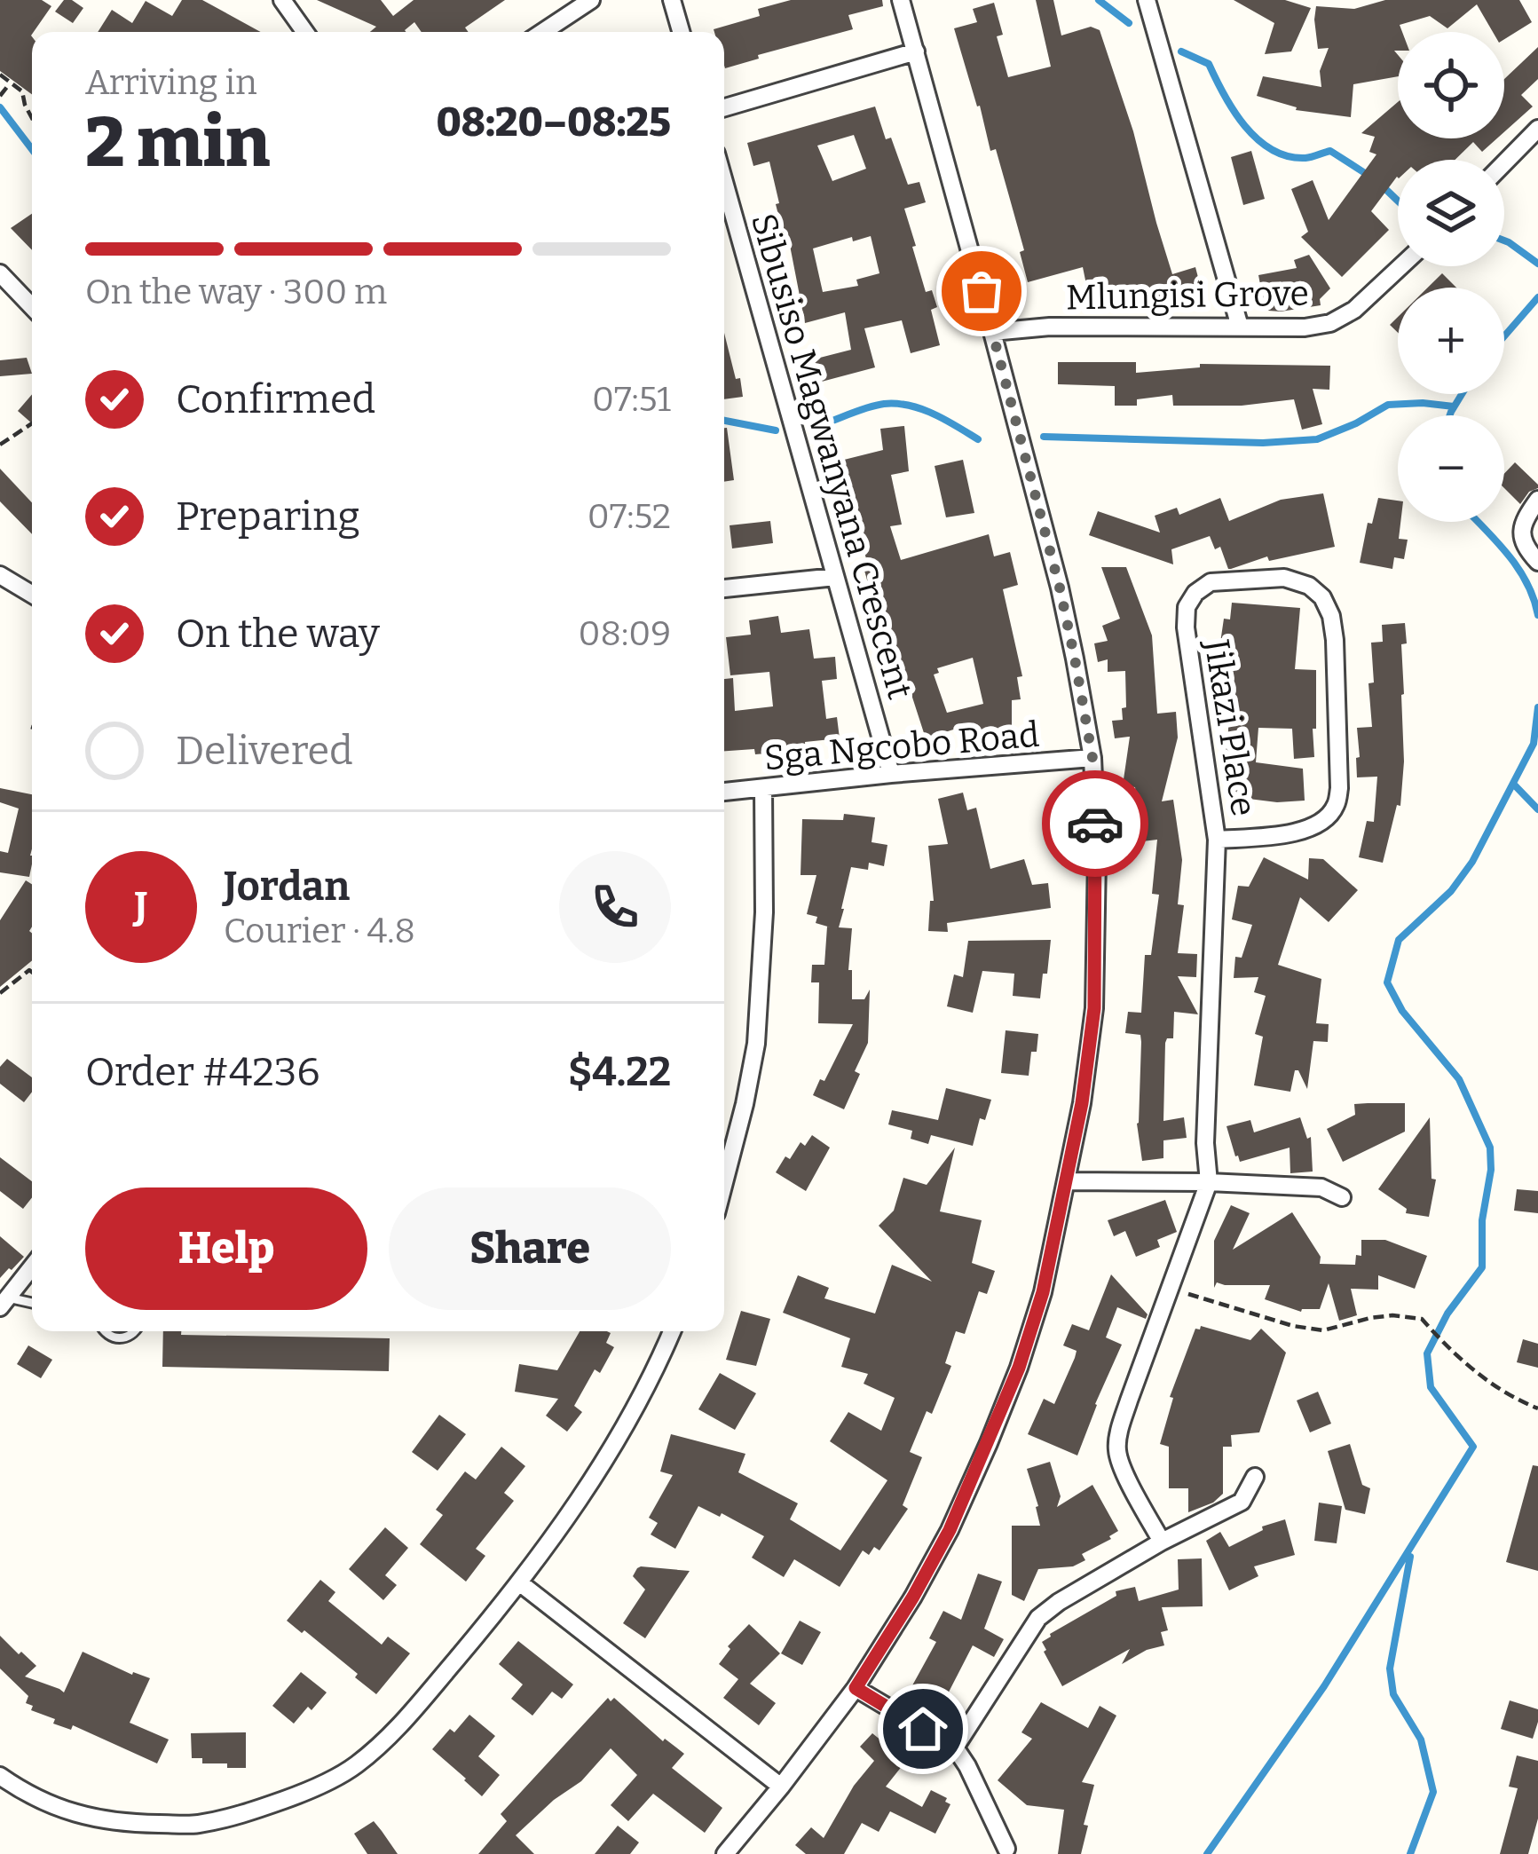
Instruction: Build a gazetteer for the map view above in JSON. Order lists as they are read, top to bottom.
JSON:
{
  "streets": {
    "street": [
      "Mlungisi Grove",
      "Sibusiso Magwanyana Crescent",
      "Jikazi Place",
      "Sga Ngcobo Road"
    ]
  },
  "crossings": [
    ["Sibusiso Magwanyana Crescent", "Sga Ngcobo Road"]
  ],
  "page": {
    "map_buttons": ["+", "−"],
    "heading": ["2 min", "Arriving in", "08:20–08:25"],
    "panel": [
      "Jordan",
      "Courier · 4.8",
      "Order #4236",
      "$4.22"
    ],
    "bar": "On the way · 300 m",
    "list": [
      ["Confirmed", "07:51"],
      ["Preparing", "07:52"],
      ["On the way", "08:09"],
      "Delivered"
    ],
    "round": "J",
    "buttons": ["Help", "Share"]
  }
}
